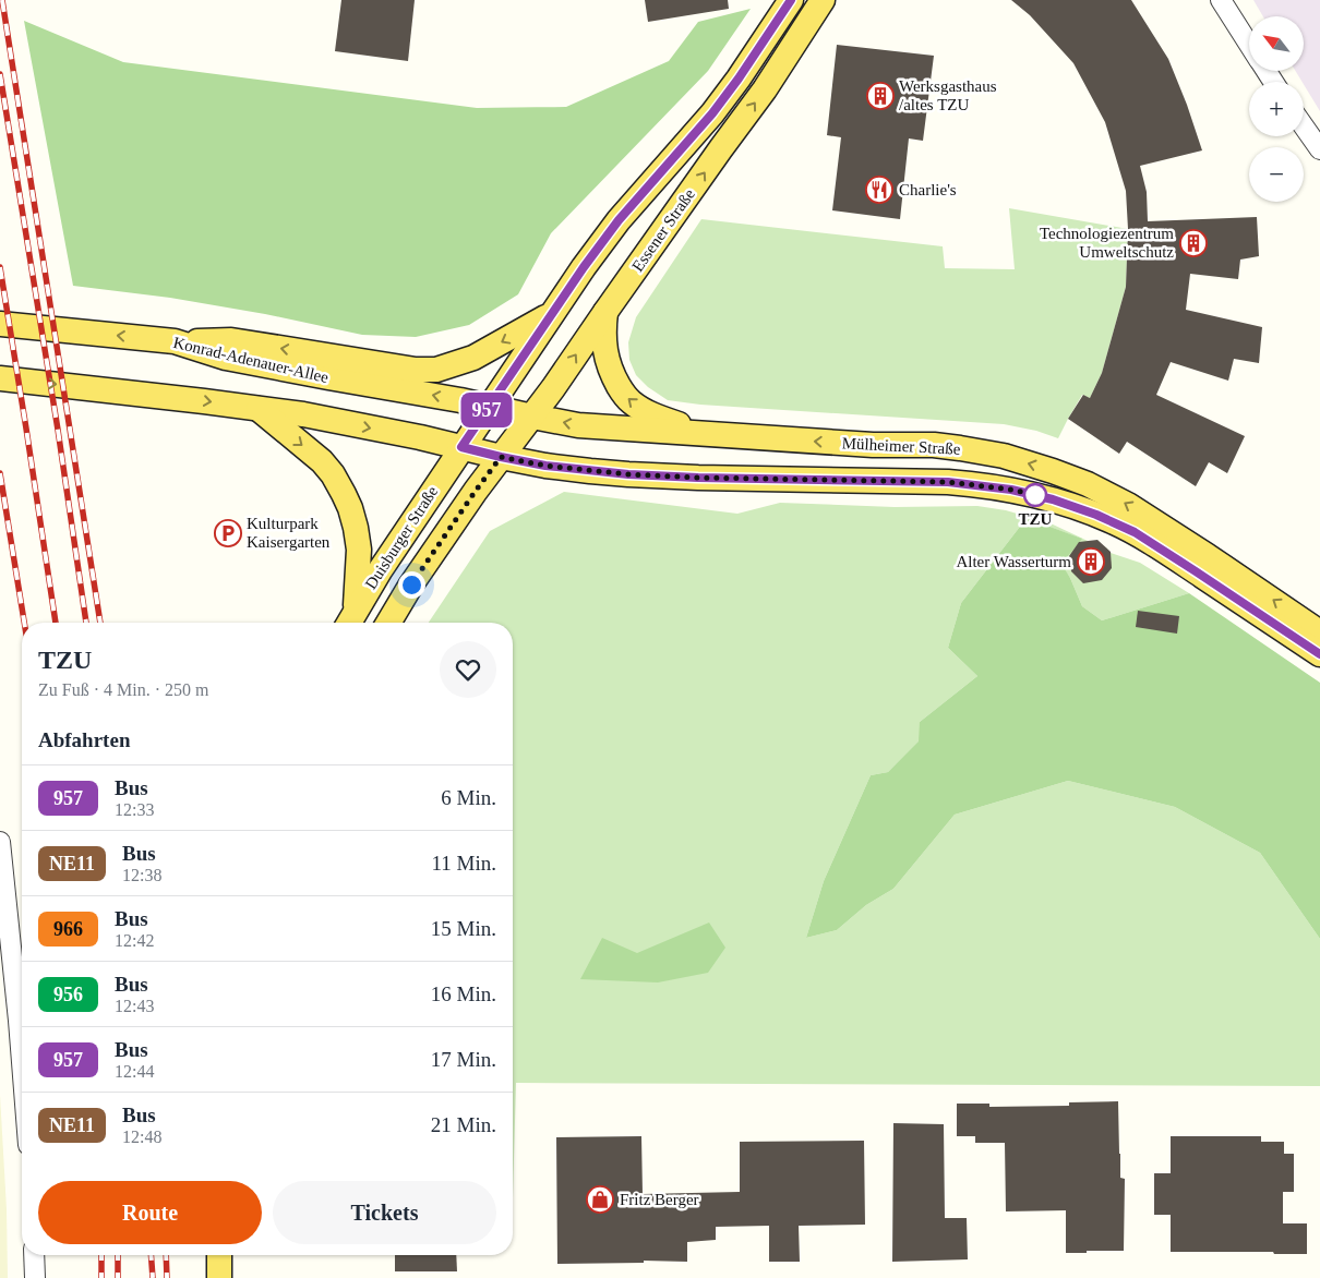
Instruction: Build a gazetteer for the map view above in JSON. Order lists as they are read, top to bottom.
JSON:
{
  "streets": {
    "main road": [
      "Essener Straße",
      "Konrad-Adenauer-Allee",
      "Mülheimer Straße",
      "Duisburger Straße"
    ]
  },
  "crossings": [
    ["Essener Straße", "Konrad-Adenauer-Allee"],
    ["Essener Straße", "Mülheimer Straße"],
    ["Konrad-Adenauer-Allee", "Mülheimer Straße"]
  ],
  "places": {
    "building": ["Werksgasthaus /altes TZU", "Technologiezentrum Umweltschutz", "Alter Wasserturm"],
    "restaurant": ["Charlie's"],
    "other": ["TZU"],
    "parking": ["Kulturpark Kaisergarten"],
    "shop": ["Fritz Berger"]
  },
  "lines": ["bus line 957"],
  "north": "top left",
  "page": {
    "on_map": "957",
    "map_buttons": ["+", "−"],
    "heading": [
      ["TZU", "Zu Fuß · 4 Min. · 250 m"],
      "Abfahrten"
    ],
    "list": [
      {
        "mark": "957",
        "name": "Bus",
        "note": "12:33",
        "value": "6 Min."
      },
      {
        "mark": "NE11",
        "name": "Bus",
        "note": "12:38",
        "value": "11 Min."
      },
      {
        "mark": "966",
        "name": "Bus",
        "note": "12:42",
        "value": "15 Min."
      },
      {
        "mark": "956",
        "name": "Bus",
        "note": "12:43",
        "value": "16 Min."
      },
      {
        "mark": "957",
        "name": "Bus",
        "note": "12:44",
        "value": "17 Min."
      },
      {
        "mark": "NE11",
        "name": "Bus",
        "note": "12:48",
        "value": "21 Min."
      }
    ],
    "buttons": ["Route", "Tickets"]
  }
}
